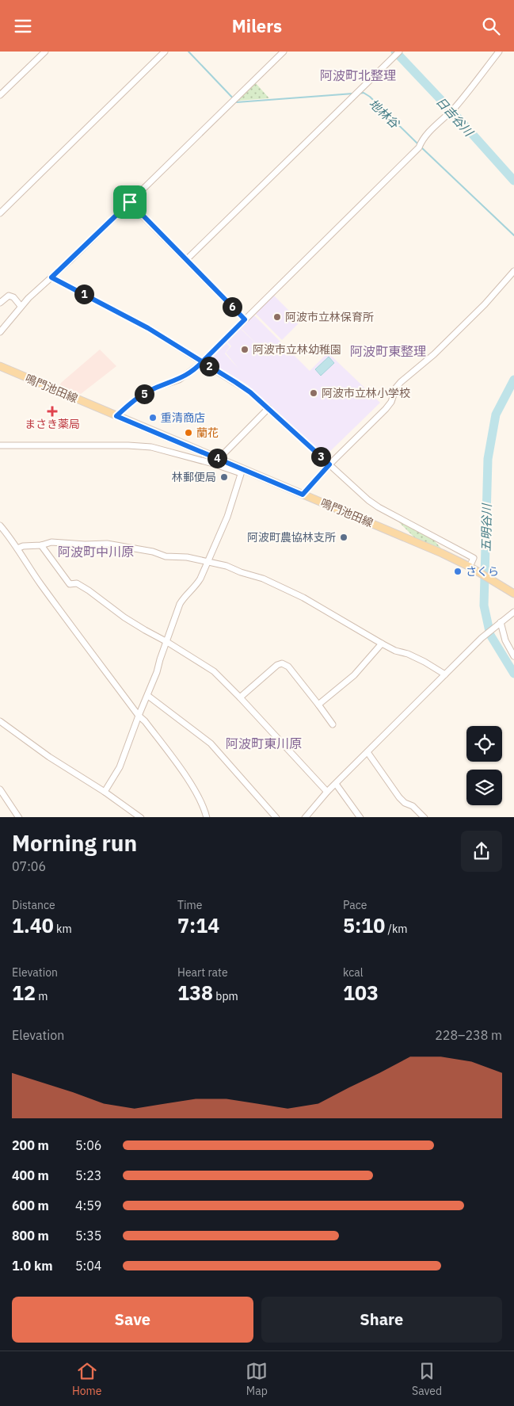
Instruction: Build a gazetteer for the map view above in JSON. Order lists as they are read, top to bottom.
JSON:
{
  "streets": {
    "main road": ["鳴門池田線"]
  },
  "districts": [
    "阿波町北整理",
    "阿波町東整理",
    "阿波町中川原",
    "阿波町東川原"
  ],
  "water": ["地林谷", "日吉谷川", "五明谷川"],
  "places": {
    "other": [
      "阿波市立林保育所",
      "阿波市立林幼稚園",
      "阿波市立林小学校",
      "重清商店",
      "蘭花",
      "林郵便局",
      "阿波町農協林支所",
      "さくら"
    ],
    "health": ["まさき薬局"]
  },
  "page": {
    "header": "Milers",
    "pins": [
      "1",
      "6",
      "2",
      "5",
      "3",
      "4"
    ],
    "heading": ["Morning run", "07:06"],
    "stats": [
      ["Distance", "1.40 km"],
      ["Time", "7:14"],
      ["Pace", "5:10 /km"],
      ["Elevation", "12 m"],
      ["Heart rate", "138 bpm"],
      ["kcal", "103"]
    ],
    "chart": ["Elevation", "228–238 m"],
    "list": [
      {
        "name": "200 m",
        "note": "5:06"
      },
      {
        "name": "400 m",
        "note": "5:23"
      },
      {
        "name": "600 m",
        "note": "4:59"
      },
      {
        "name": "800 m",
        "note": "5:35"
      },
      {
        "name": "1.0 km",
        "note": "5:04"
      }
    ],
    "buttons": ["Save", "Share"],
    "tabs": ["Home", "Map", "Saved"]
  }
}
